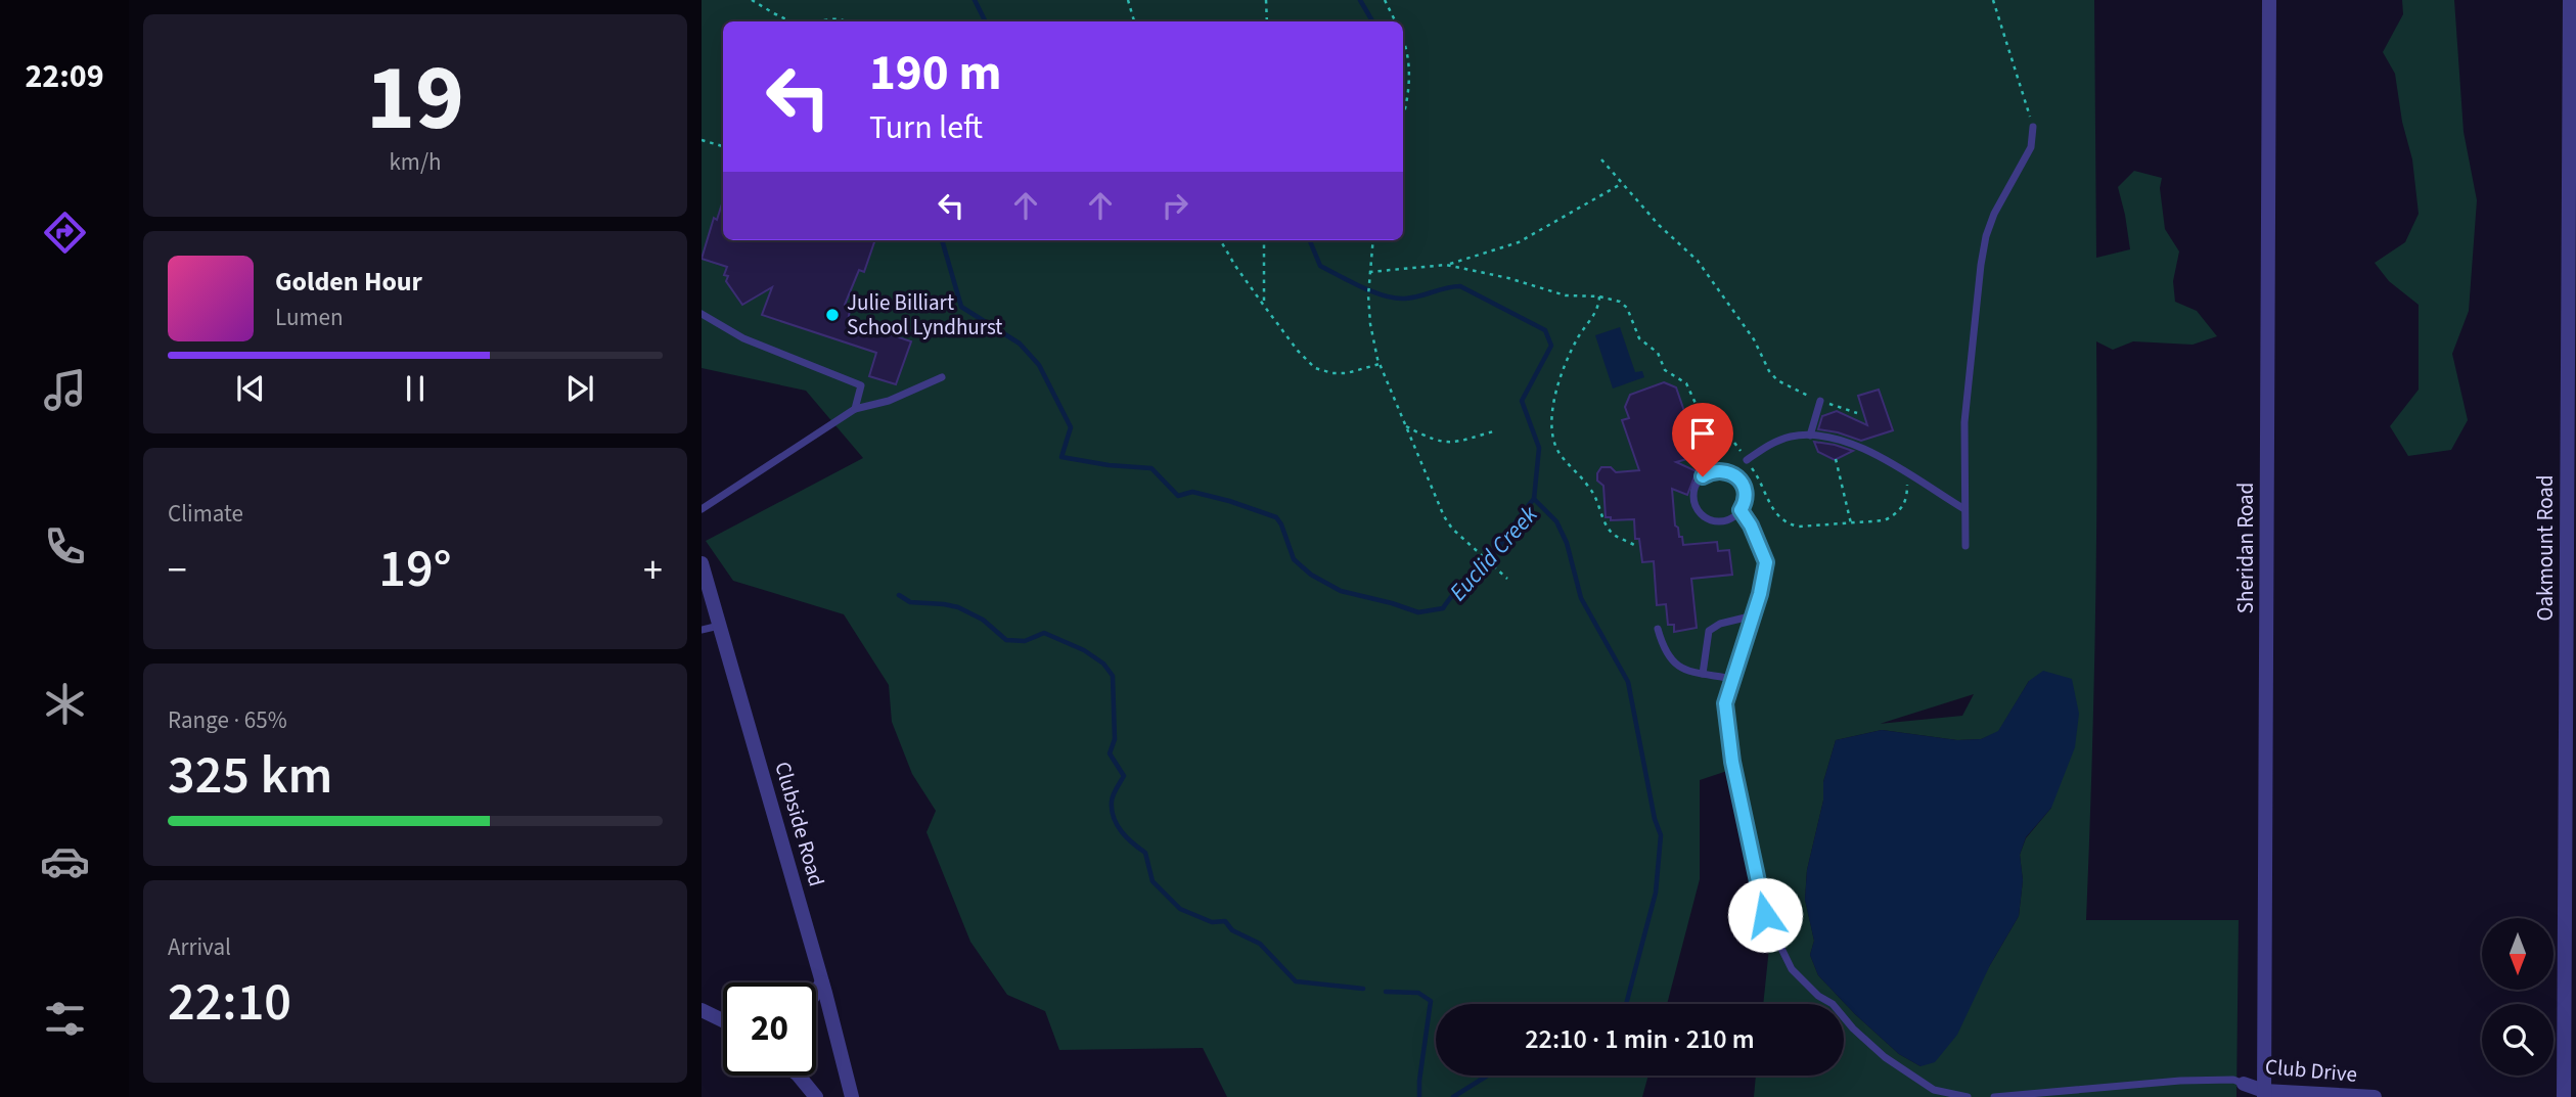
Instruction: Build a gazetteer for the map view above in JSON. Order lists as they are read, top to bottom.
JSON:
{
  "streets": {
    "street": [
      "Sheridan Road",
      "Oakmount Road",
      "Clubside Road",
      "Club Drive"
    ]
  },
  "crossings": [
    ["Sheridan Road", "Club Drive"]
  ],
  "water": ["Euclid Creek"],
  "places": ["Julie Billiart School Lyndhurst"],
  "north": "bottom",
  "page": {
    "tabs": "22:09",
    "tile": [
      ["19", "km/h"],
      "Climate",
      ["Range · 65%", "325 km"],
      ["Arrival", "22:10"]
    ],
    "turn": ["190 m", "Turn left"],
    "song": ["Golden Hour", "Lumen"],
    "heat": ["−", "19°", "+"],
    "limit": "20",
    "trip": "22:10 · 1 min · 210 m"
  }
}
